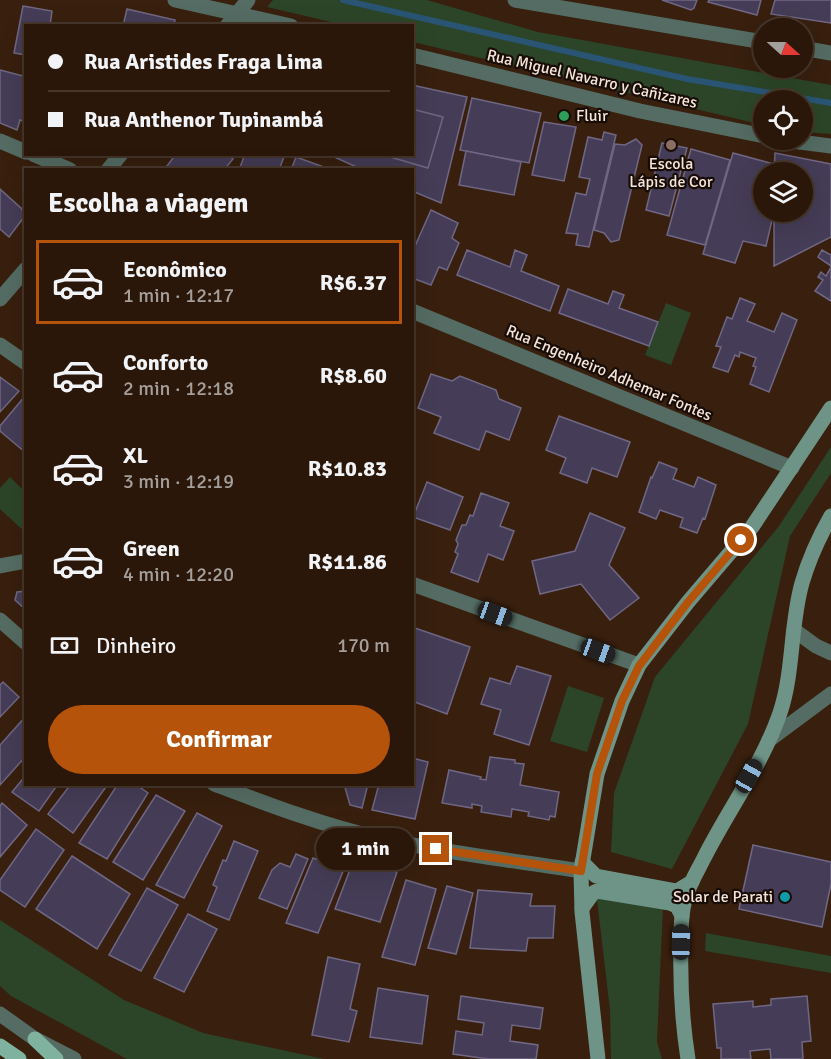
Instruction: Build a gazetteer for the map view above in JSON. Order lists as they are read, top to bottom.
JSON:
{
  "streets": {
    "street": ["Rua Miguel Navarro y Cañizares", "Rua Engenheiro Adhemar Fontes"]
  },
  "places": ["Fluir", "Escola Lápis de Cor", "Solar de Parati"],
  "north": "right",
  "page": {
    "banner": ["Rua Aristides Fraga Lima", "Rua Anthenor Tupinambá"],
    "heading": "Escolha a viagem",
    "list": [
      {
        "name": "Econômico",
        "note": "1 min · 12:17",
        "value": "R$6.37"
      },
      {
        "name": "Conforto",
        "note": "2 min · 12:18",
        "value": "R$8.60"
      },
      {
        "name": "XL",
        "note": "3 min · 12:19",
        "value": "R$10.83"
      },
      {
        "name": "Green",
        "note": "4 min · 12:20",
        "value": "R$11.86"
      }
    ],
    "pay": ["Dinheiro", "170 m"],
    "buttons": "Confirmar",
    "bubble": "1 min"
  }
}
